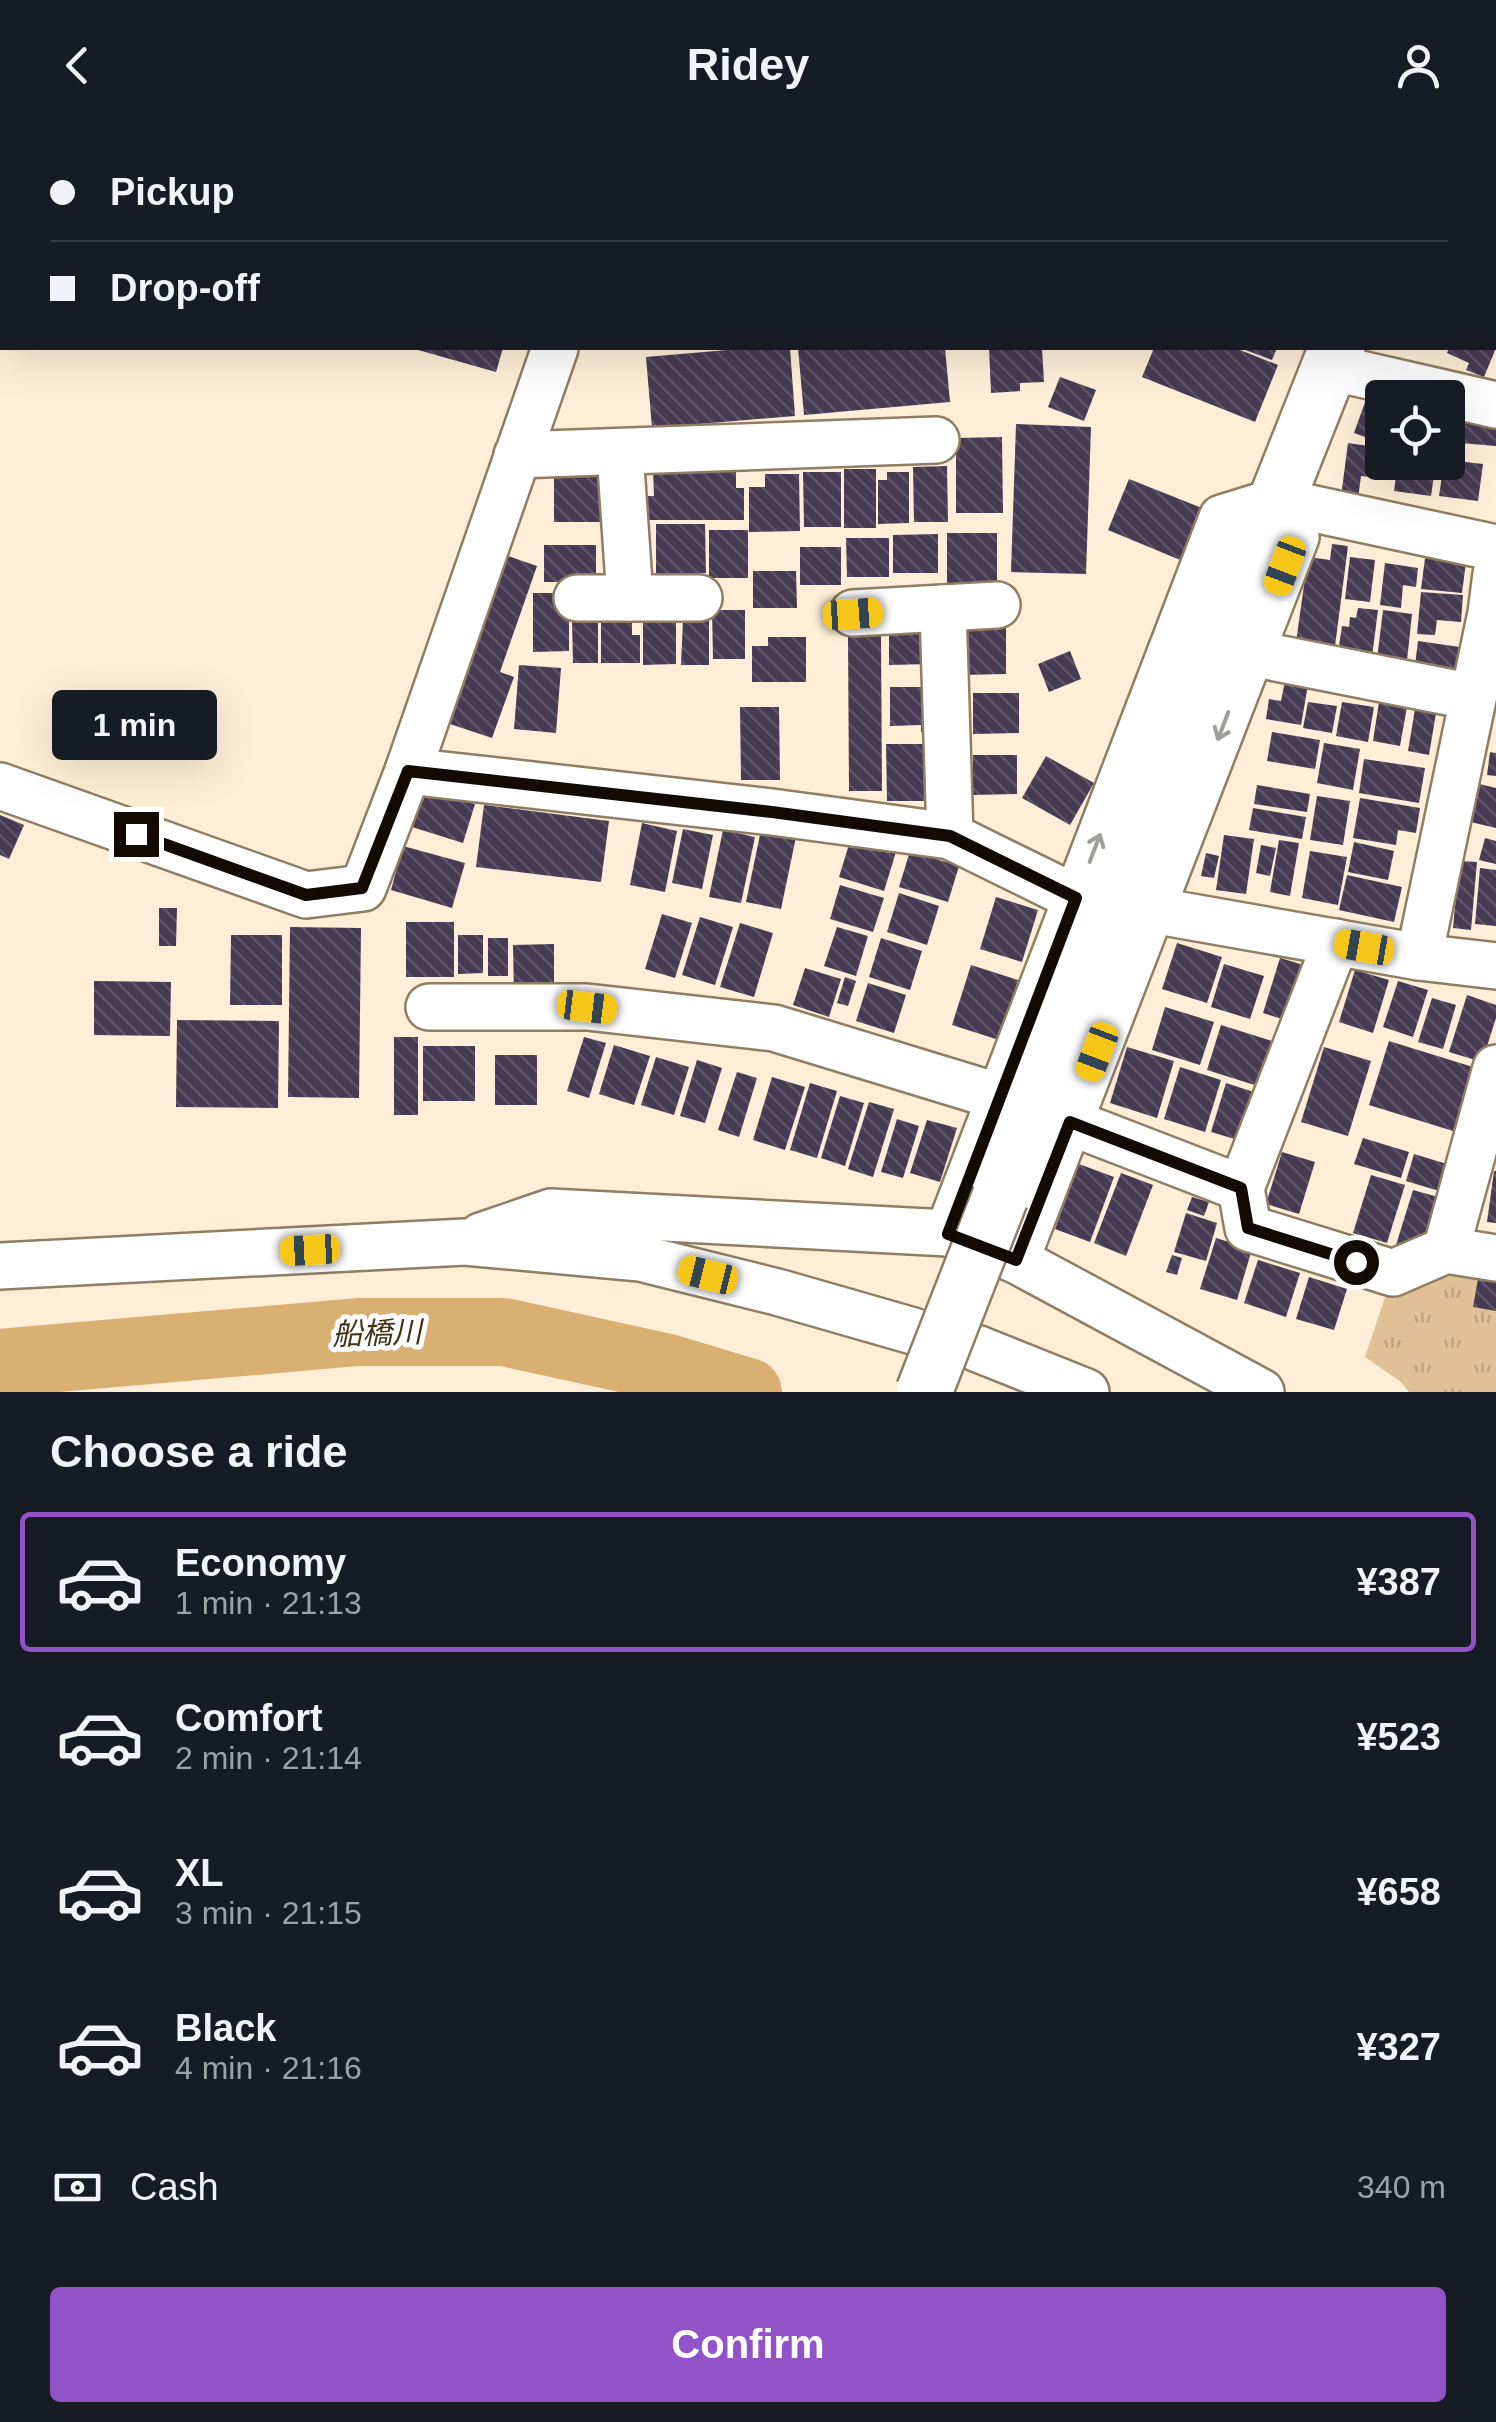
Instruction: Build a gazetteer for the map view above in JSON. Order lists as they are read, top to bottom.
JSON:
{
  "water": ["船橋川"],
  "page": {
    "header": "Ridey",
    "banner": ["Pickup", "Drop-off"],
    "bubble": "1 min",
    "heading": "Choose a ride",
    "list": [
      {
        "name": "Economy",
        "note": "1 min · 21:13",
        "value": "¥387"
      },
      {
        "name": "Comfort",
        "note": "2 min · 21:14",
        "value": "¥523"
      },
      {
        "name": "XL",
        "note": "3 min · 21:15",
        "value": "¥658"
      },
      {
        "name": "Black",
        "note": "4 min · 21:16",
        "value": "¥327"
      }
    ],
    "pay": ["Cash", "340 m"],
    "buttons": "Confirm"
  }
}
